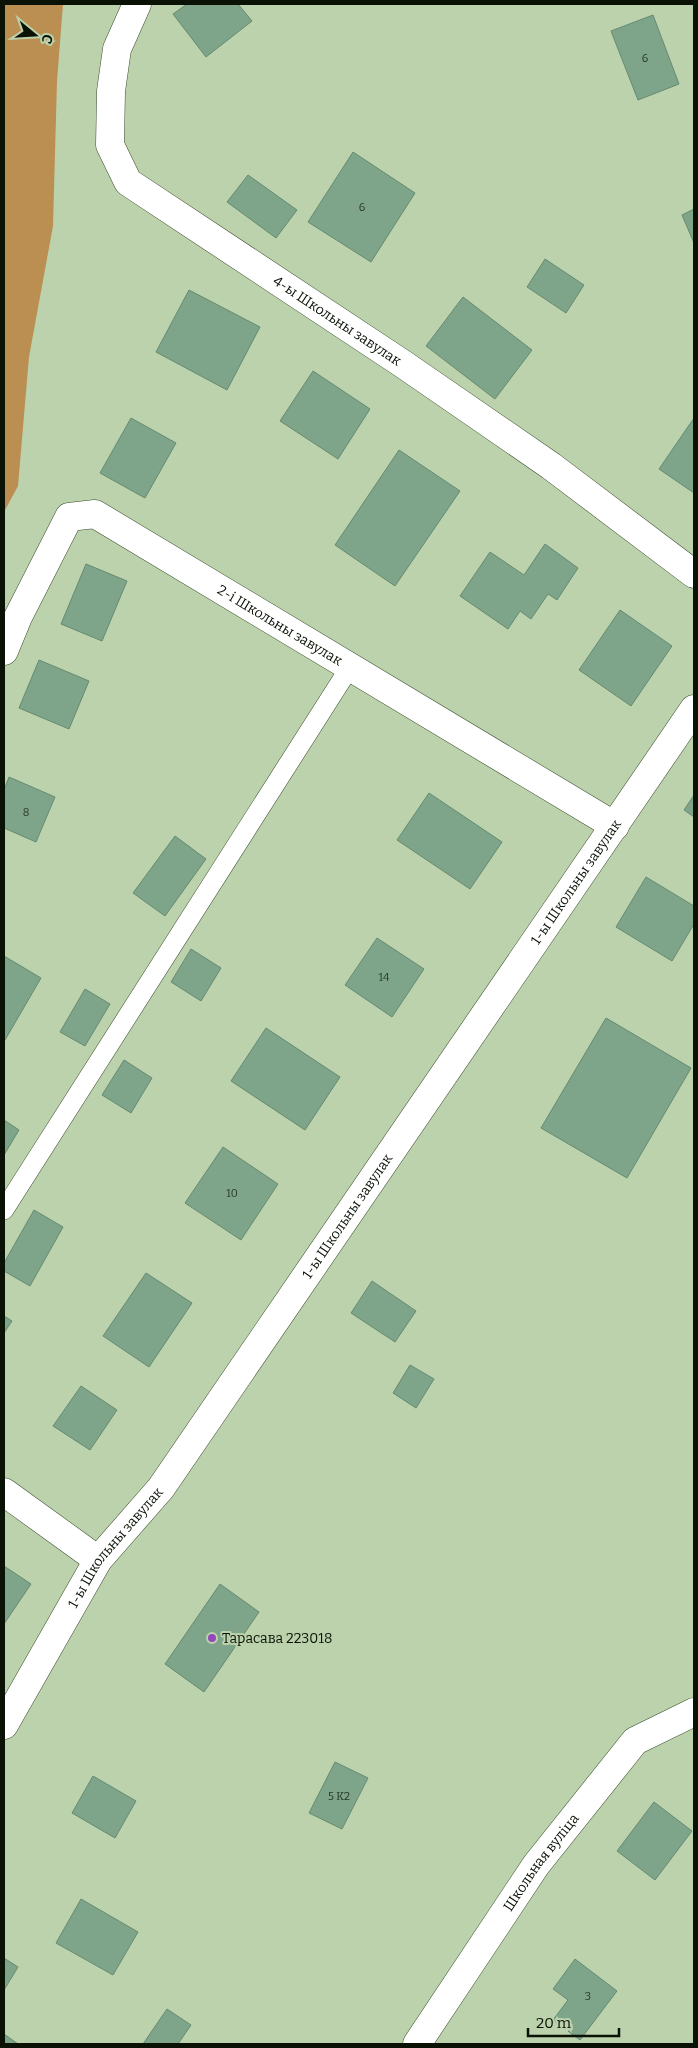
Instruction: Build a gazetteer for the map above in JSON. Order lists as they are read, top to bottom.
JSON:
{
  "streets": {
    "street": [
      "4-ы Школьны завулак",
      "2-і Школьны завулак",
      "1-ы Школьны завулак",
      "Школьная вуліца"
    ]
  },
  "crossings": [
    ["2-і Школьны завулак", "1-ы Школьны завулак"]
  ],
  "places": ["Тарасава 223018"],
  "house_numbers": [
    "6",
    "6",
    "8",
    "14",
    "10",
    "5 К2",
    "3"
  ],
  "scale_bar": "20 m",
  "north": "right"
}
